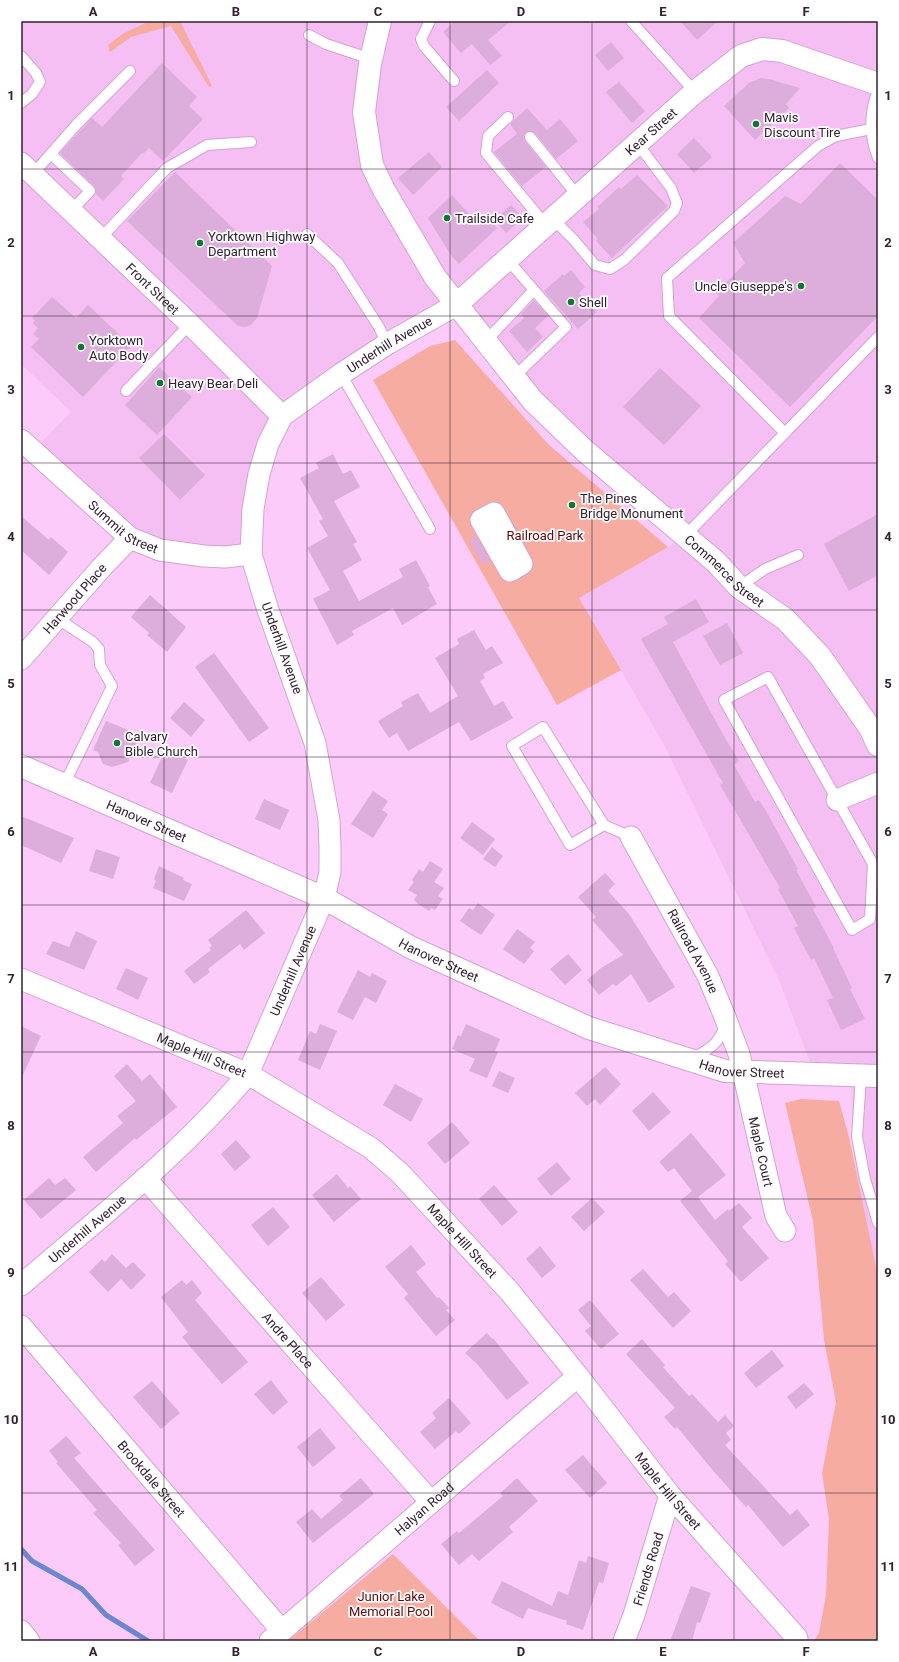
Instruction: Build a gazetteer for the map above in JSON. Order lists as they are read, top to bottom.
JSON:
{
  "streets": {
    "street": [
      "Kear Street",
      "Front Street",
      "Underhill Avenue",
      "Summit Street",
      "Commerce Street",
      "Harwood Place",
      "Hanover Street",
      "Railroad Avenue",
      "Maple Hill Street",
      "Maple Court",
      "Andre Place",
      "Brookdale Street",
      "Halyan Road",
      "Friends Road"
    ]
  },
  "crossings": [
    ["Kear Street", "Underhill Avenue"],
    ["Kear Street", "Commerce Street"],
    ["Front Street", "Underhill Avenue"],
    ["Underhill Avenue", "Summit Street"],
    ["Underhill Avenue", "Commerce Street"],
    ["Underhill Avenue", "Hanover Street"],
    ["Underhill Avenue", "Maple Hill Street"],
    ["Underhill Avenue", "Andre Place"],
    ["Summit Street", "Harwood Place"],
    ["Hanover Street", "Railroad Avenue"],
    ["Hanover Street", "Maple Court"],
    ["Railroad Avenue", "Maple Court"],
    ["Maple Hill Street", "Halyan Road"],
    ["Maple Hill Street", "Friends Road"],
    ["Andre Place", "Halyan Road"],
    ["Brookdale Street", "Halyan Road"]
  ],
  "parks": ["Railroad Park", "Junior Lake Memorial Pool"],
  "places": [
    "Mavis Discount Tire",
    "Trailside Cafe",
    "Yorktown Highway Department",
    "Uncle Giuseppe's",
    "Shell",
    "Yorktown Auto Body",
    "Heavy Bear Deli",
    "The Pines Bridge Monument",
    "Calvary Bible Church"
  ],
  "grid": {
    "columns": [
      "A",
      "B",
      "C",
      "D",
      "E",
      "F"
    ],
    "rows": [
      "1",
      "2",
      "3",
      "4",
      "5",
      "6",
      "7",
      "8",
      "9",
      "10",
      "11"
    ]
  }
}
